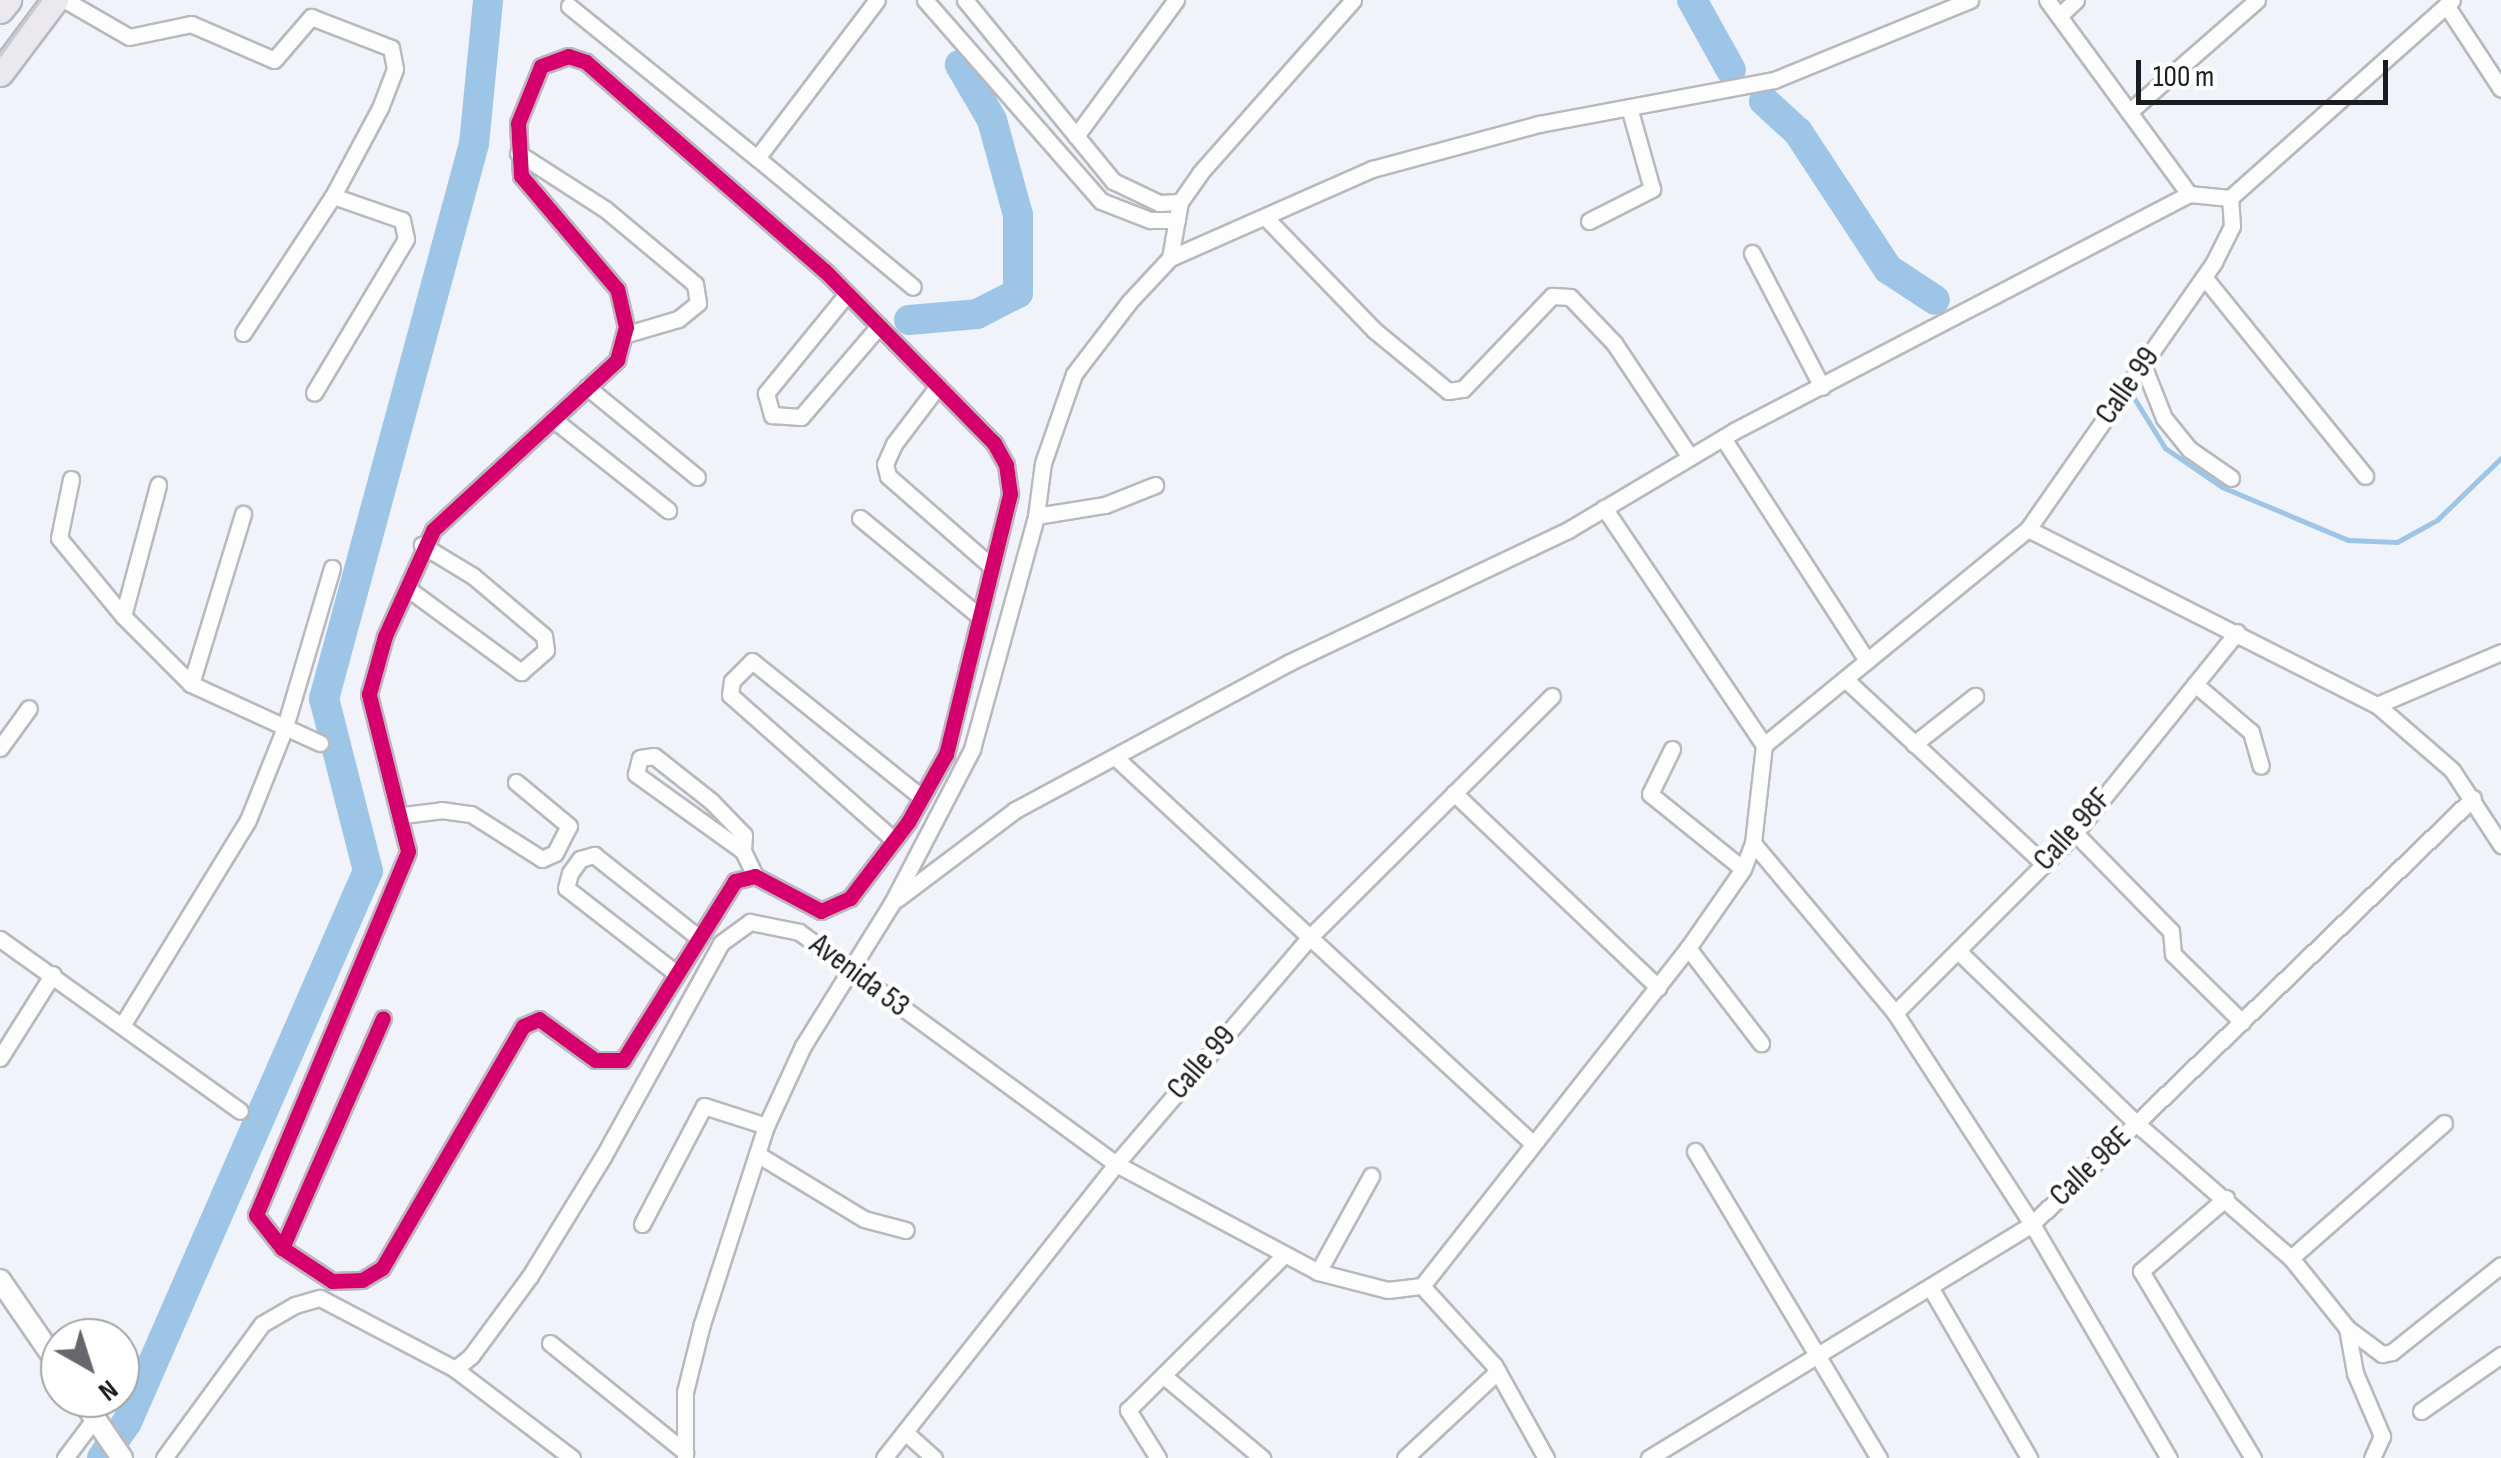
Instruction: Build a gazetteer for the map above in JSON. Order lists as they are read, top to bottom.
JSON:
{
  "streets": {
    "street": [
      "Calle 99",
      "Calle 98F",
      "Avenida 53",
      "Calle 98E"
    ]
  },
  "crossings": [
    ["Calle 99", "Avenida 53"]
  ],
  "scale_bar": "100 m",
  "north": "bottom right"
}
